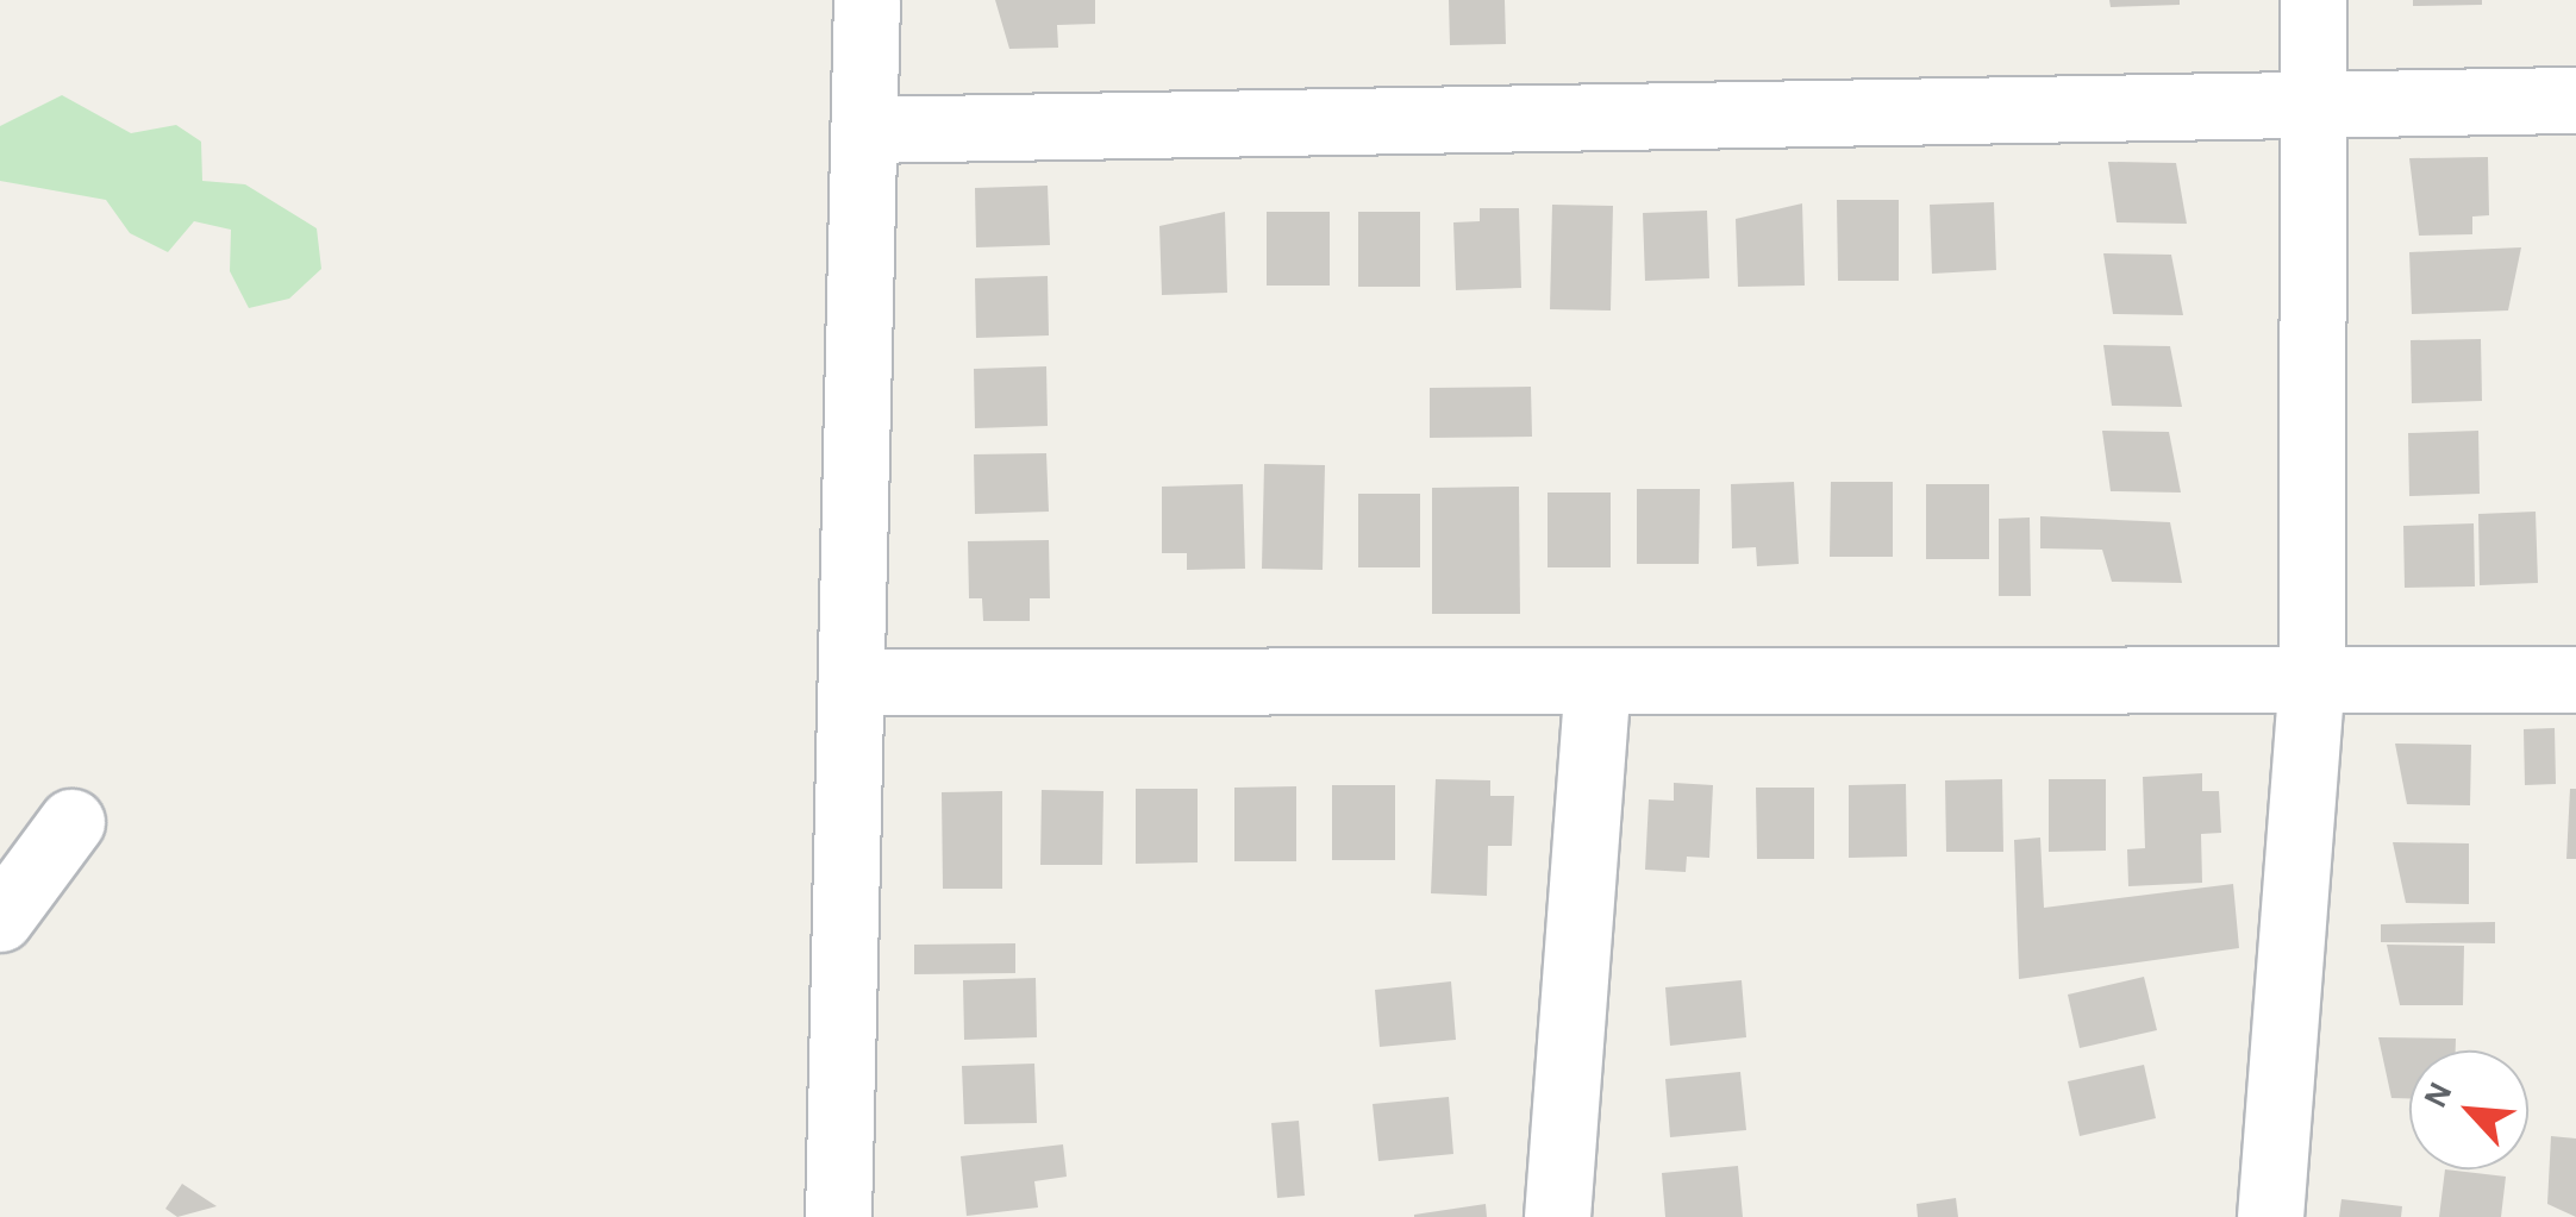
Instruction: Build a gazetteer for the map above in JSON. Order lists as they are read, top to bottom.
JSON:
{
  "north": "top left"
}
